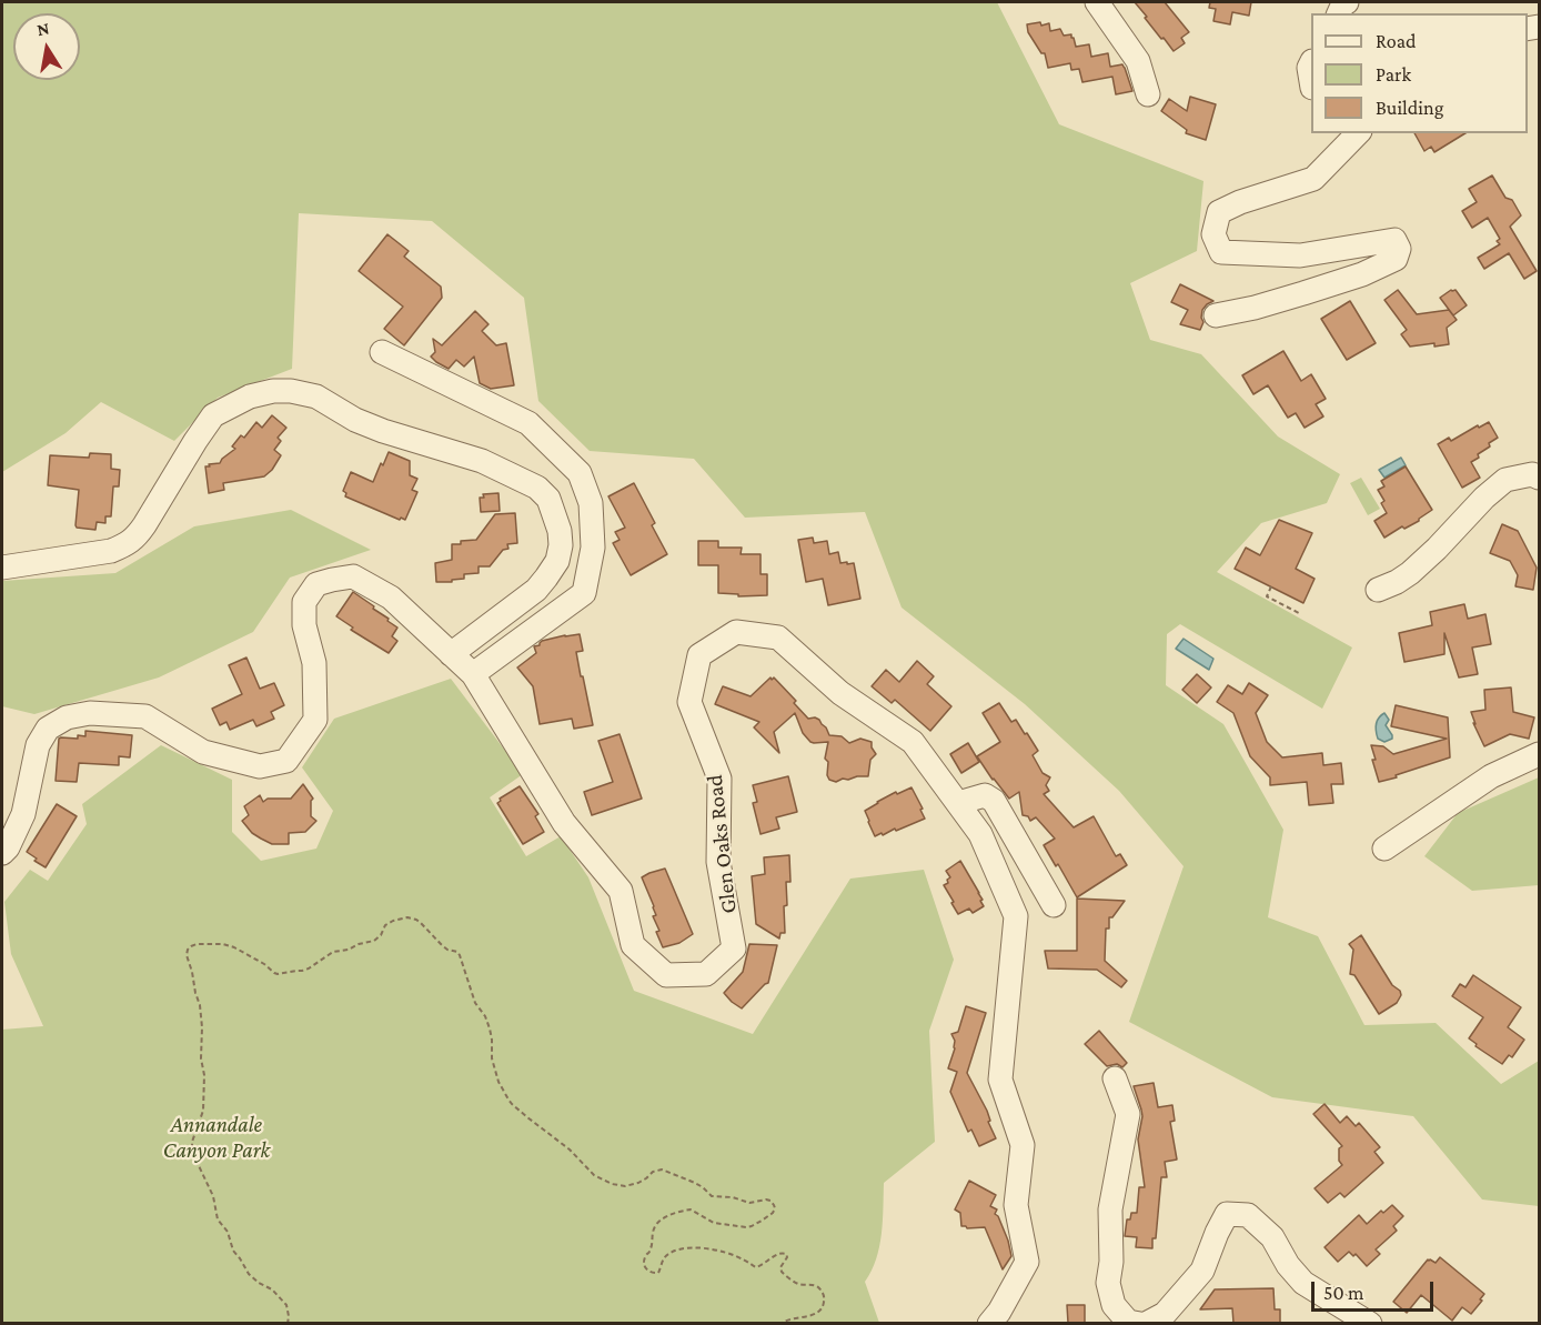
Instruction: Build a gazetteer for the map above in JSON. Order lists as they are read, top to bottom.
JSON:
{
  "streets": {
    "street": ["Glen Oaks Road"]
  },
  "parks": ["Annandale Canyon Park"],
  "legend": ["Road", "Park", "Building"],
  "scale_bar": "50 m",
  "north": "top"
}
